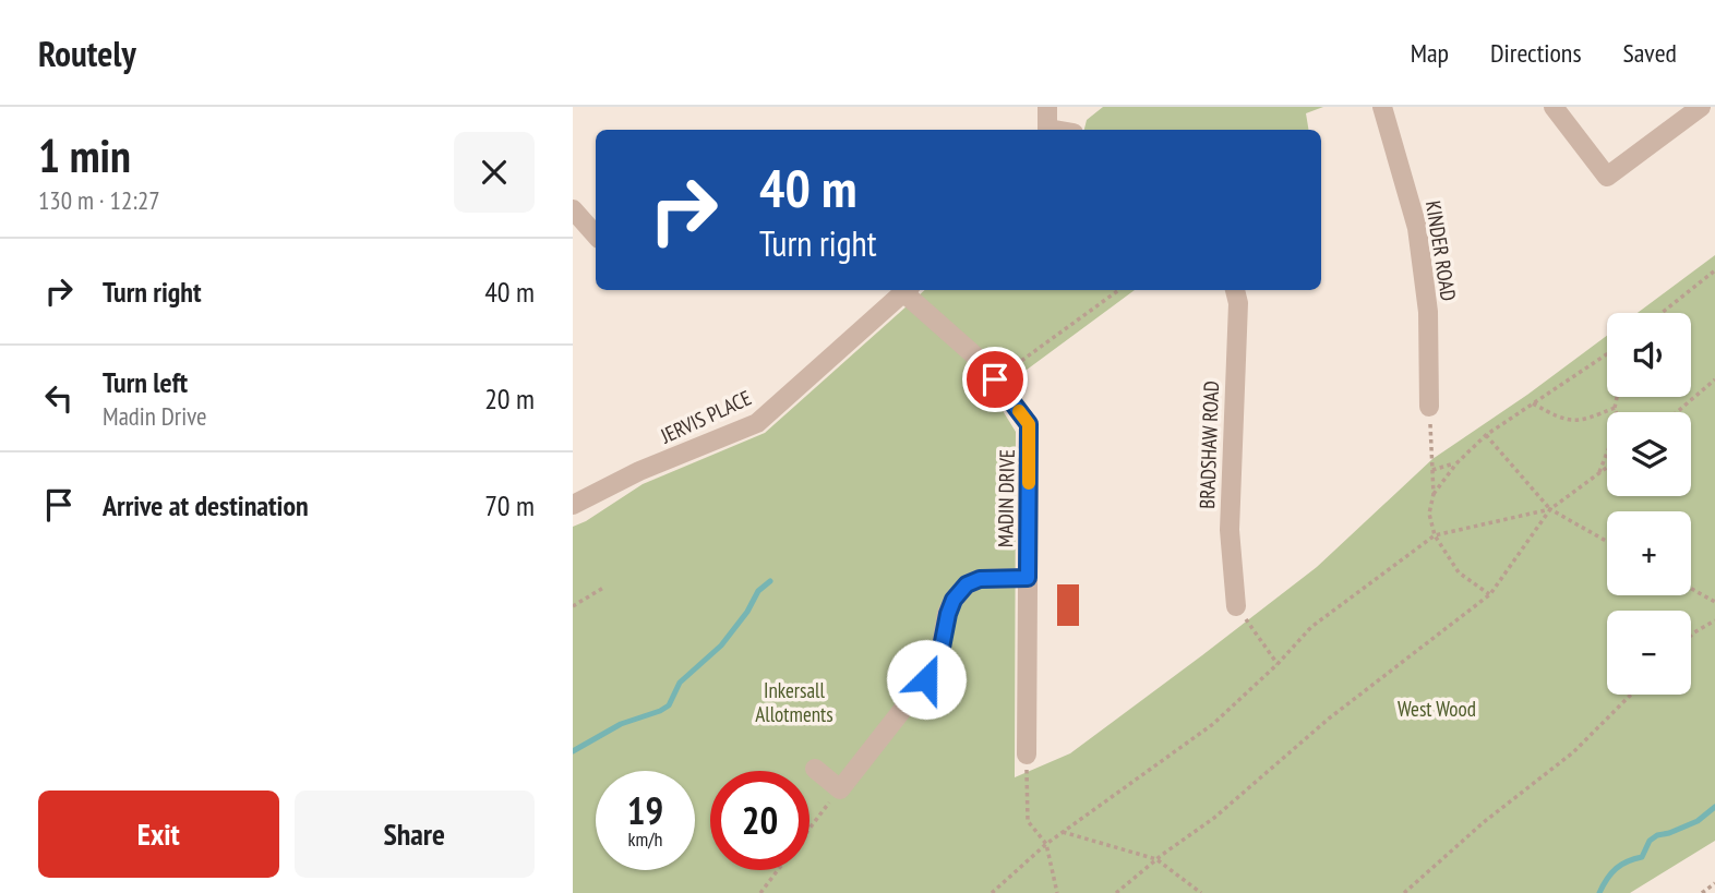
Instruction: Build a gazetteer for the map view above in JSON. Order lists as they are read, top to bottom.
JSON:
{
  "streets": {
    "street": [
      "KINDER ROAD",
      "JERVIS PLACE",
      "BRADSHAW ROAD",
      "MADIN DRIVE"
    ]
  },
  "parks": ["Inkersall Allotments", "West Wood"],
  "page": {
    "header": "Routely",
    "nav": ["Map", "Directions", "Saved"],
    "heading": ["1 min", "130 m · 12:27"],
    "turn": ["40 m", "Turn right"],
    "list": [
      {
        "name": "Turn right",
        "value": "40 m"
      },
      {
        "name": "Turn left",
        "note": "Madin Drive",
        "value": "20 m"
      },
      {
        "name": "Arrive at destination",
        "value": "70 m"
      }
    ],
    "map_buttons": ["+", "−"],
    "speed": "19 km/h",
    "limit": "20",
    "buttons": ["Exit", "Share"]
  }
}
